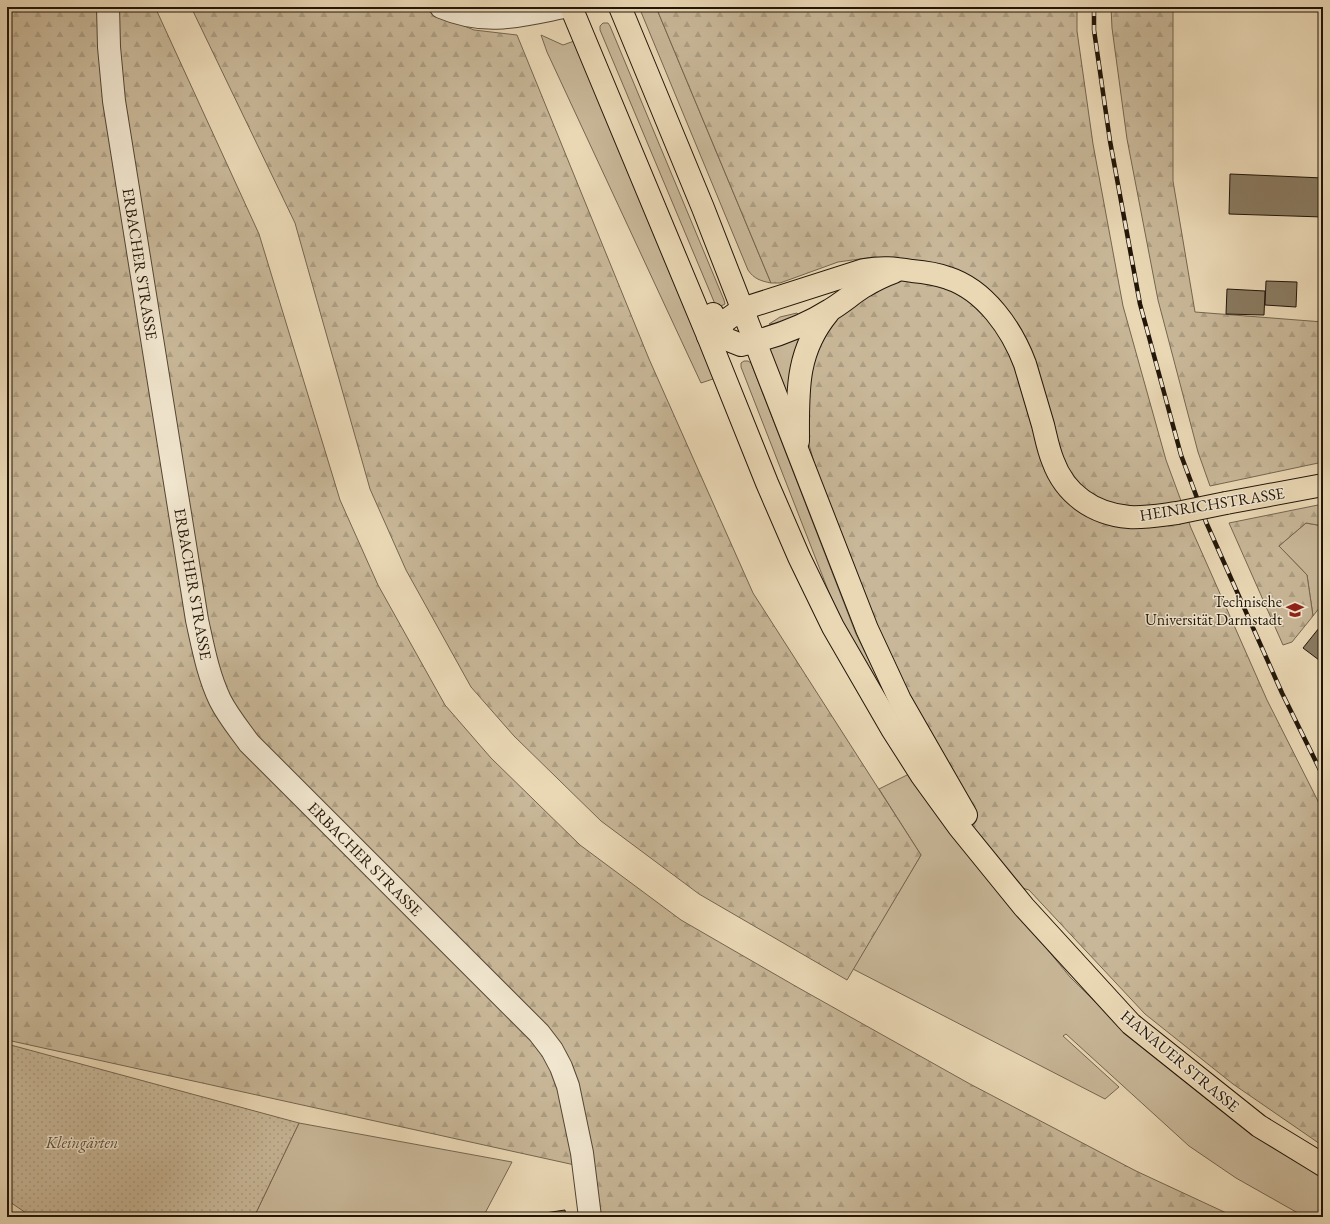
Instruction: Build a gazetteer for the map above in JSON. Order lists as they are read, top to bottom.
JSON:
{
  "streets": {
    "main road": ["HEINRICHSTRASSE", "HANAUER STRASSE"],
    "street": ["ERBACHER STRASSE"]
  },
  "parks": ["Kleingärten"],
  "places": {
    "school or university": ["Technische Universität Darmstadt"]
  }
}
